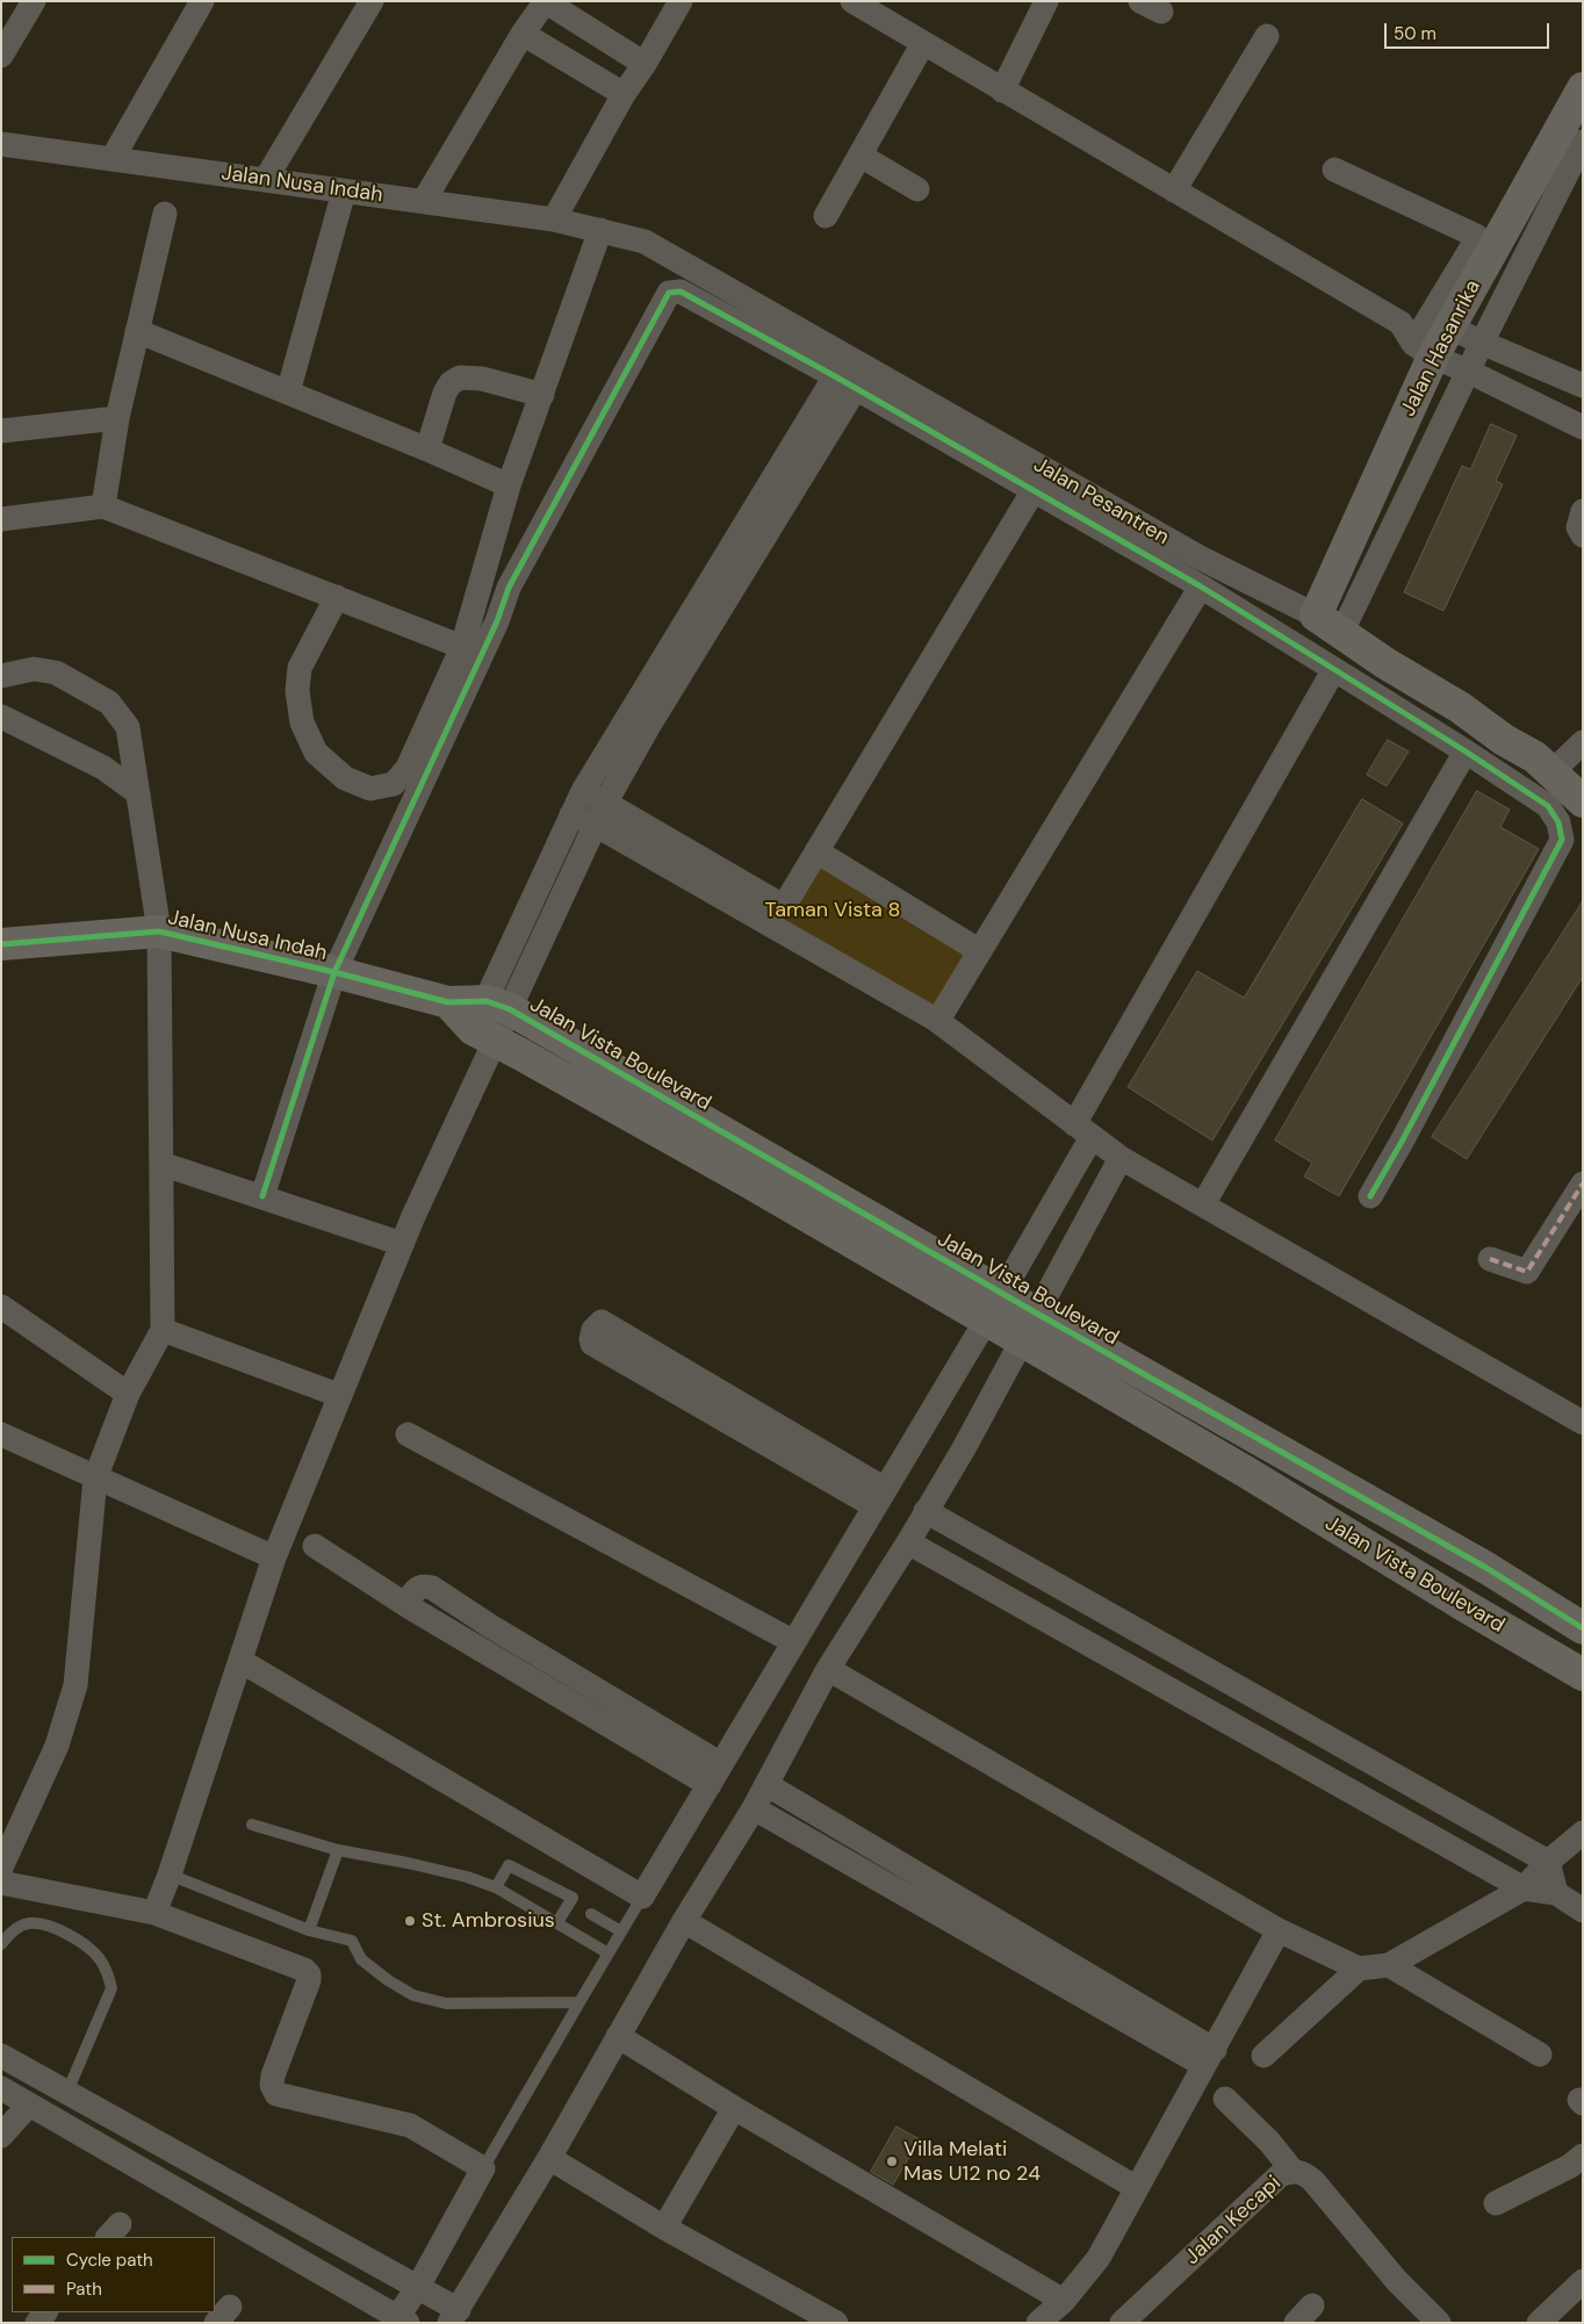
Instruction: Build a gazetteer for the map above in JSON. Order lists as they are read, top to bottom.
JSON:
{
  "streets": {
    "street": [
      "Jalan Nusa Indah",
      "Jalan Hasanrika",
      "Jalan Pesantren",
      "Jalan Vista Boulevard",
      "Jalan Kecapi"
    ]
  },
  "crossings": [
    ["Jalan Nusa Indah", "Jalan Pesantren"],
    ["Jalan Nusa Indah", "Jalan Vista Boulevard"],
    ["Jalan Hasanrika", "Jalan Pesantren"]
  ],
  "parks": ["Taman Vista 8"],
  "places": ["St. Ambrosius", "Villa Melati Mas U12 no 24"],
  "legend": ["Cycle path", "Path"],
  "scale_bar": "50 m"
}
